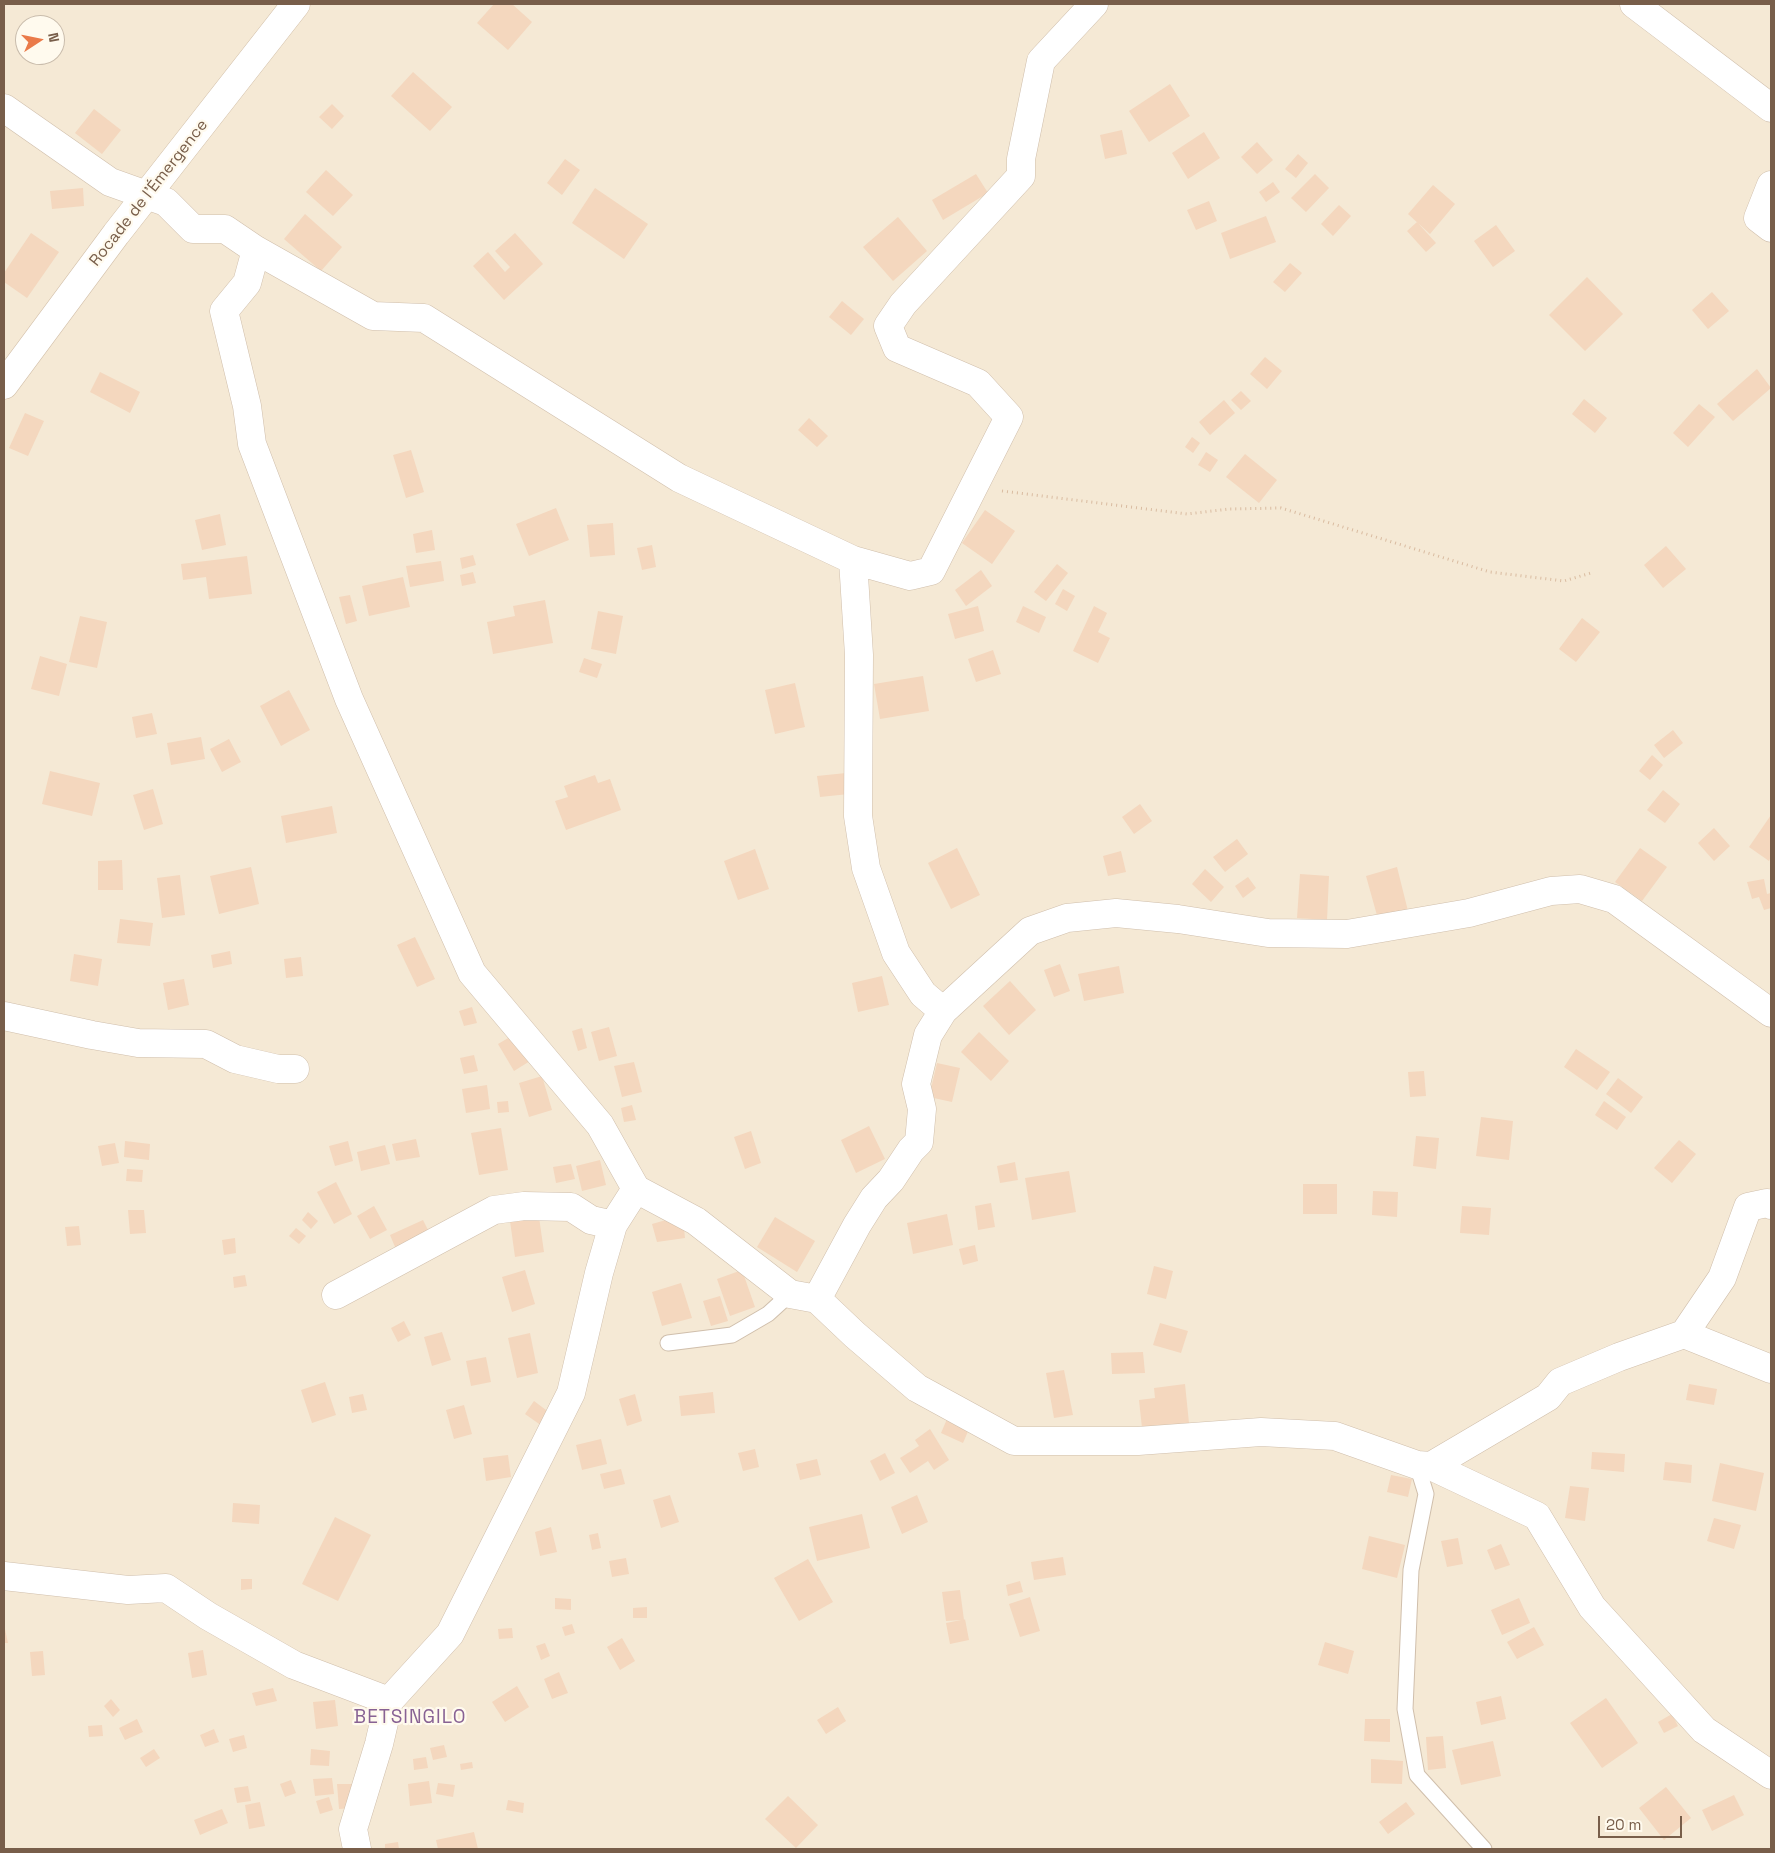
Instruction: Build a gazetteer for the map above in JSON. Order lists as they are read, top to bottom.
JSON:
{
  "streets": {
    "street": ["Rocade de l'Émergence"]
  },
  "districts": ["BETSINGILO"],
  "scale_bar": "20 m",
  "north": "right"
}
